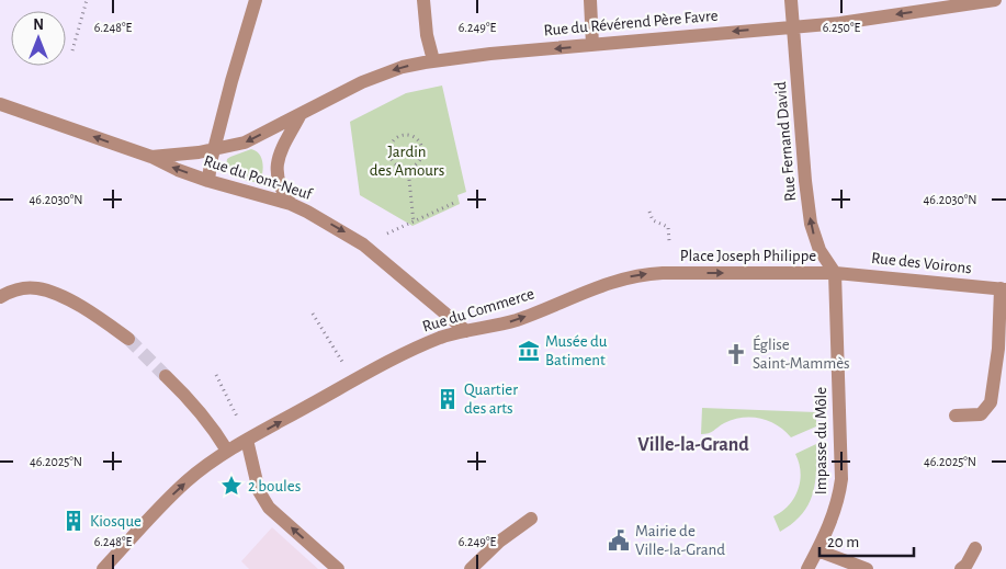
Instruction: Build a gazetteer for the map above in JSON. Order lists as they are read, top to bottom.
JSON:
{
  "streets": {
    "street": [
      "Rue du Révérend Père Favre",
      "Rue Fernand David",
      "Rue du Pont-Neuf",
      "Place Joseph Philippe",
      "Rue des Voirons",
      "Rue du Commerce",
      "Impasse du Môle"
    ]
  },
  "crossings": [
    ["Rue du Révérend Père Favre", "Rue Fernand David"],
    ["Rue du Révérend Père Favre", "Rue du Pont-Neuf"],
    ["Rue Fernand David", "Place Joseph Philippe"],
    ["Rue Fernand David", "Rue des Voirons"],
    ["Rue Fernand David", "Impasse du Môle"],
    ["Rue du Pont-Neuf", "Rue du Commerce"],
    ["Place Joseph Philippe", "Rue des Voirons"],
    ["Place Joseph Philippe", "Rue du Commerce"],
    ["Place Joseph Philippe", "Impasse du Môle"],
    ["Rue des Voirons", "Impasse du Môle"]
  ],
  "one_way": [
    "Rue du Révérend Père Favre",
    "Rue Fernand David",
    "Place Joseph Philippe",
    "Rue du Commerce"
  ],
  "districts": ["Ville-la-Grand"],
  "parks": ["Jardin des Amours"],
  "places": {
    "museum": ["Musée du Batiment"],
    "church": ["Église Saint-Mammès"],
    "building": ["Quartier des arts", "Kiosque"],
    "place": ["2 boules"],
    "public building": ["Mairie de Ville-la-Grand"]
  },
  "scale_bar": "20 m",
  "north": "top",
  "coordinates": [
    "6.248°E",
    "6.249°E",
    "6.250°E",
    "46.2030°N",
    "46.2025°N"
  ]
}
